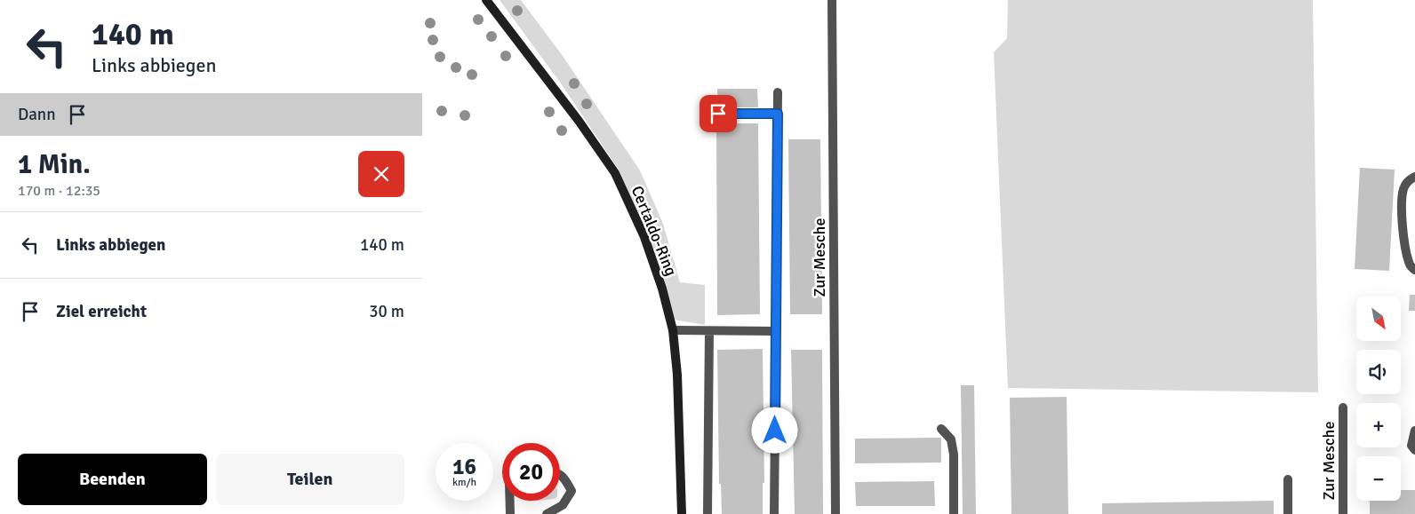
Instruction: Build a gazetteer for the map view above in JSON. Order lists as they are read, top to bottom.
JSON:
{
  "streets": {
    "main road": ["Certaldo-Ring"],
    "street": ["Zur Mesche"]
  },
  "north": "bottom right",
  "page": {
    "turn": ["140 m", "Links abbiegen"],
    "then": "Dann",
    "heading": ["1 Min.", "170 m · 12:35"],
    "list": [
      {
        "name": "Links abbiegen",
        "value": "140 m"
      },
      {
        "name": "Ziel erreicht",
        "value": "30 m"
      }
    ],
    "map_buttons": ["+", "−"],
    "speed": "16 km/h",
    "limit": "20",
    "buttons": ["Beenden", "Teilen"]
  }
}
